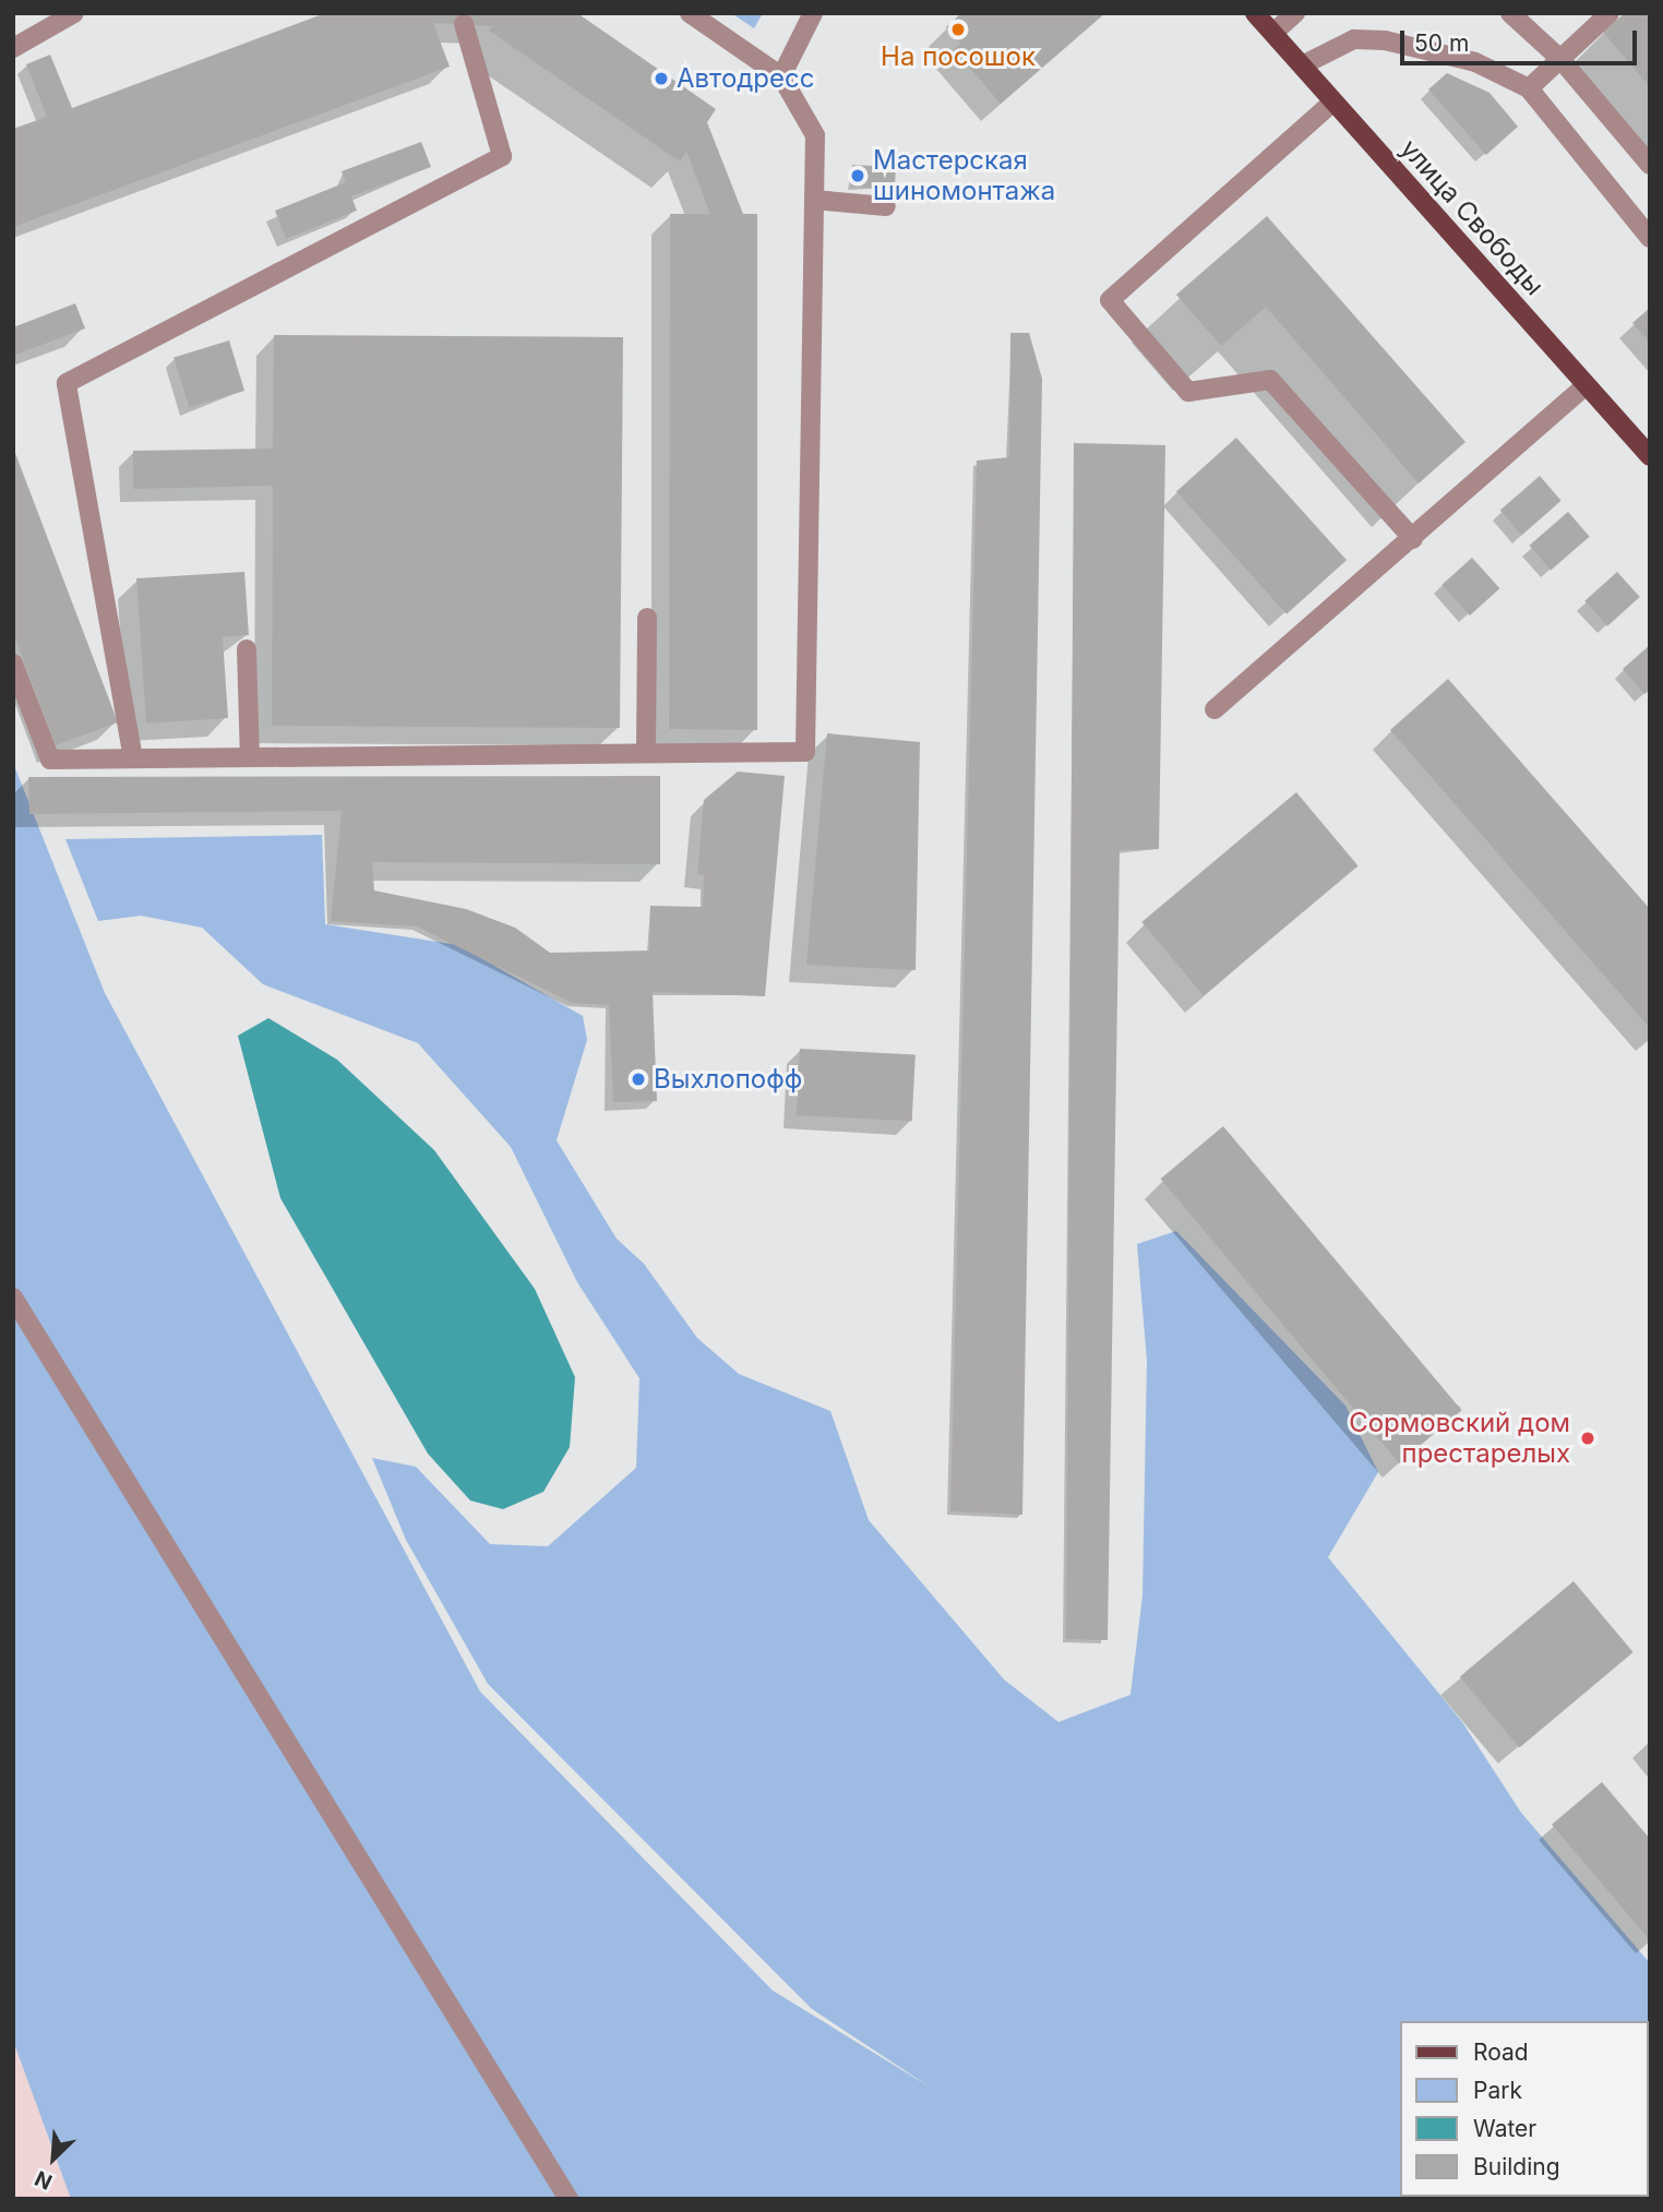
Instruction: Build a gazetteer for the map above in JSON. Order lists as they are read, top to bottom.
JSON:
{
  "streets": {
    "main road": ["улица Свободы"]
  },
  "places": [
    "На посошок",
    "Автодресс",
    "Мастерская шиномонтажа",
    "Выхлопофф",
    "Сормовский дом престарелых"
  ],
  "legend": [
    "Road",
    "Park",
    "Water",
    "Building"
  ],
  "scale_bar": "50 m",
  "north": "bottom left"
}
